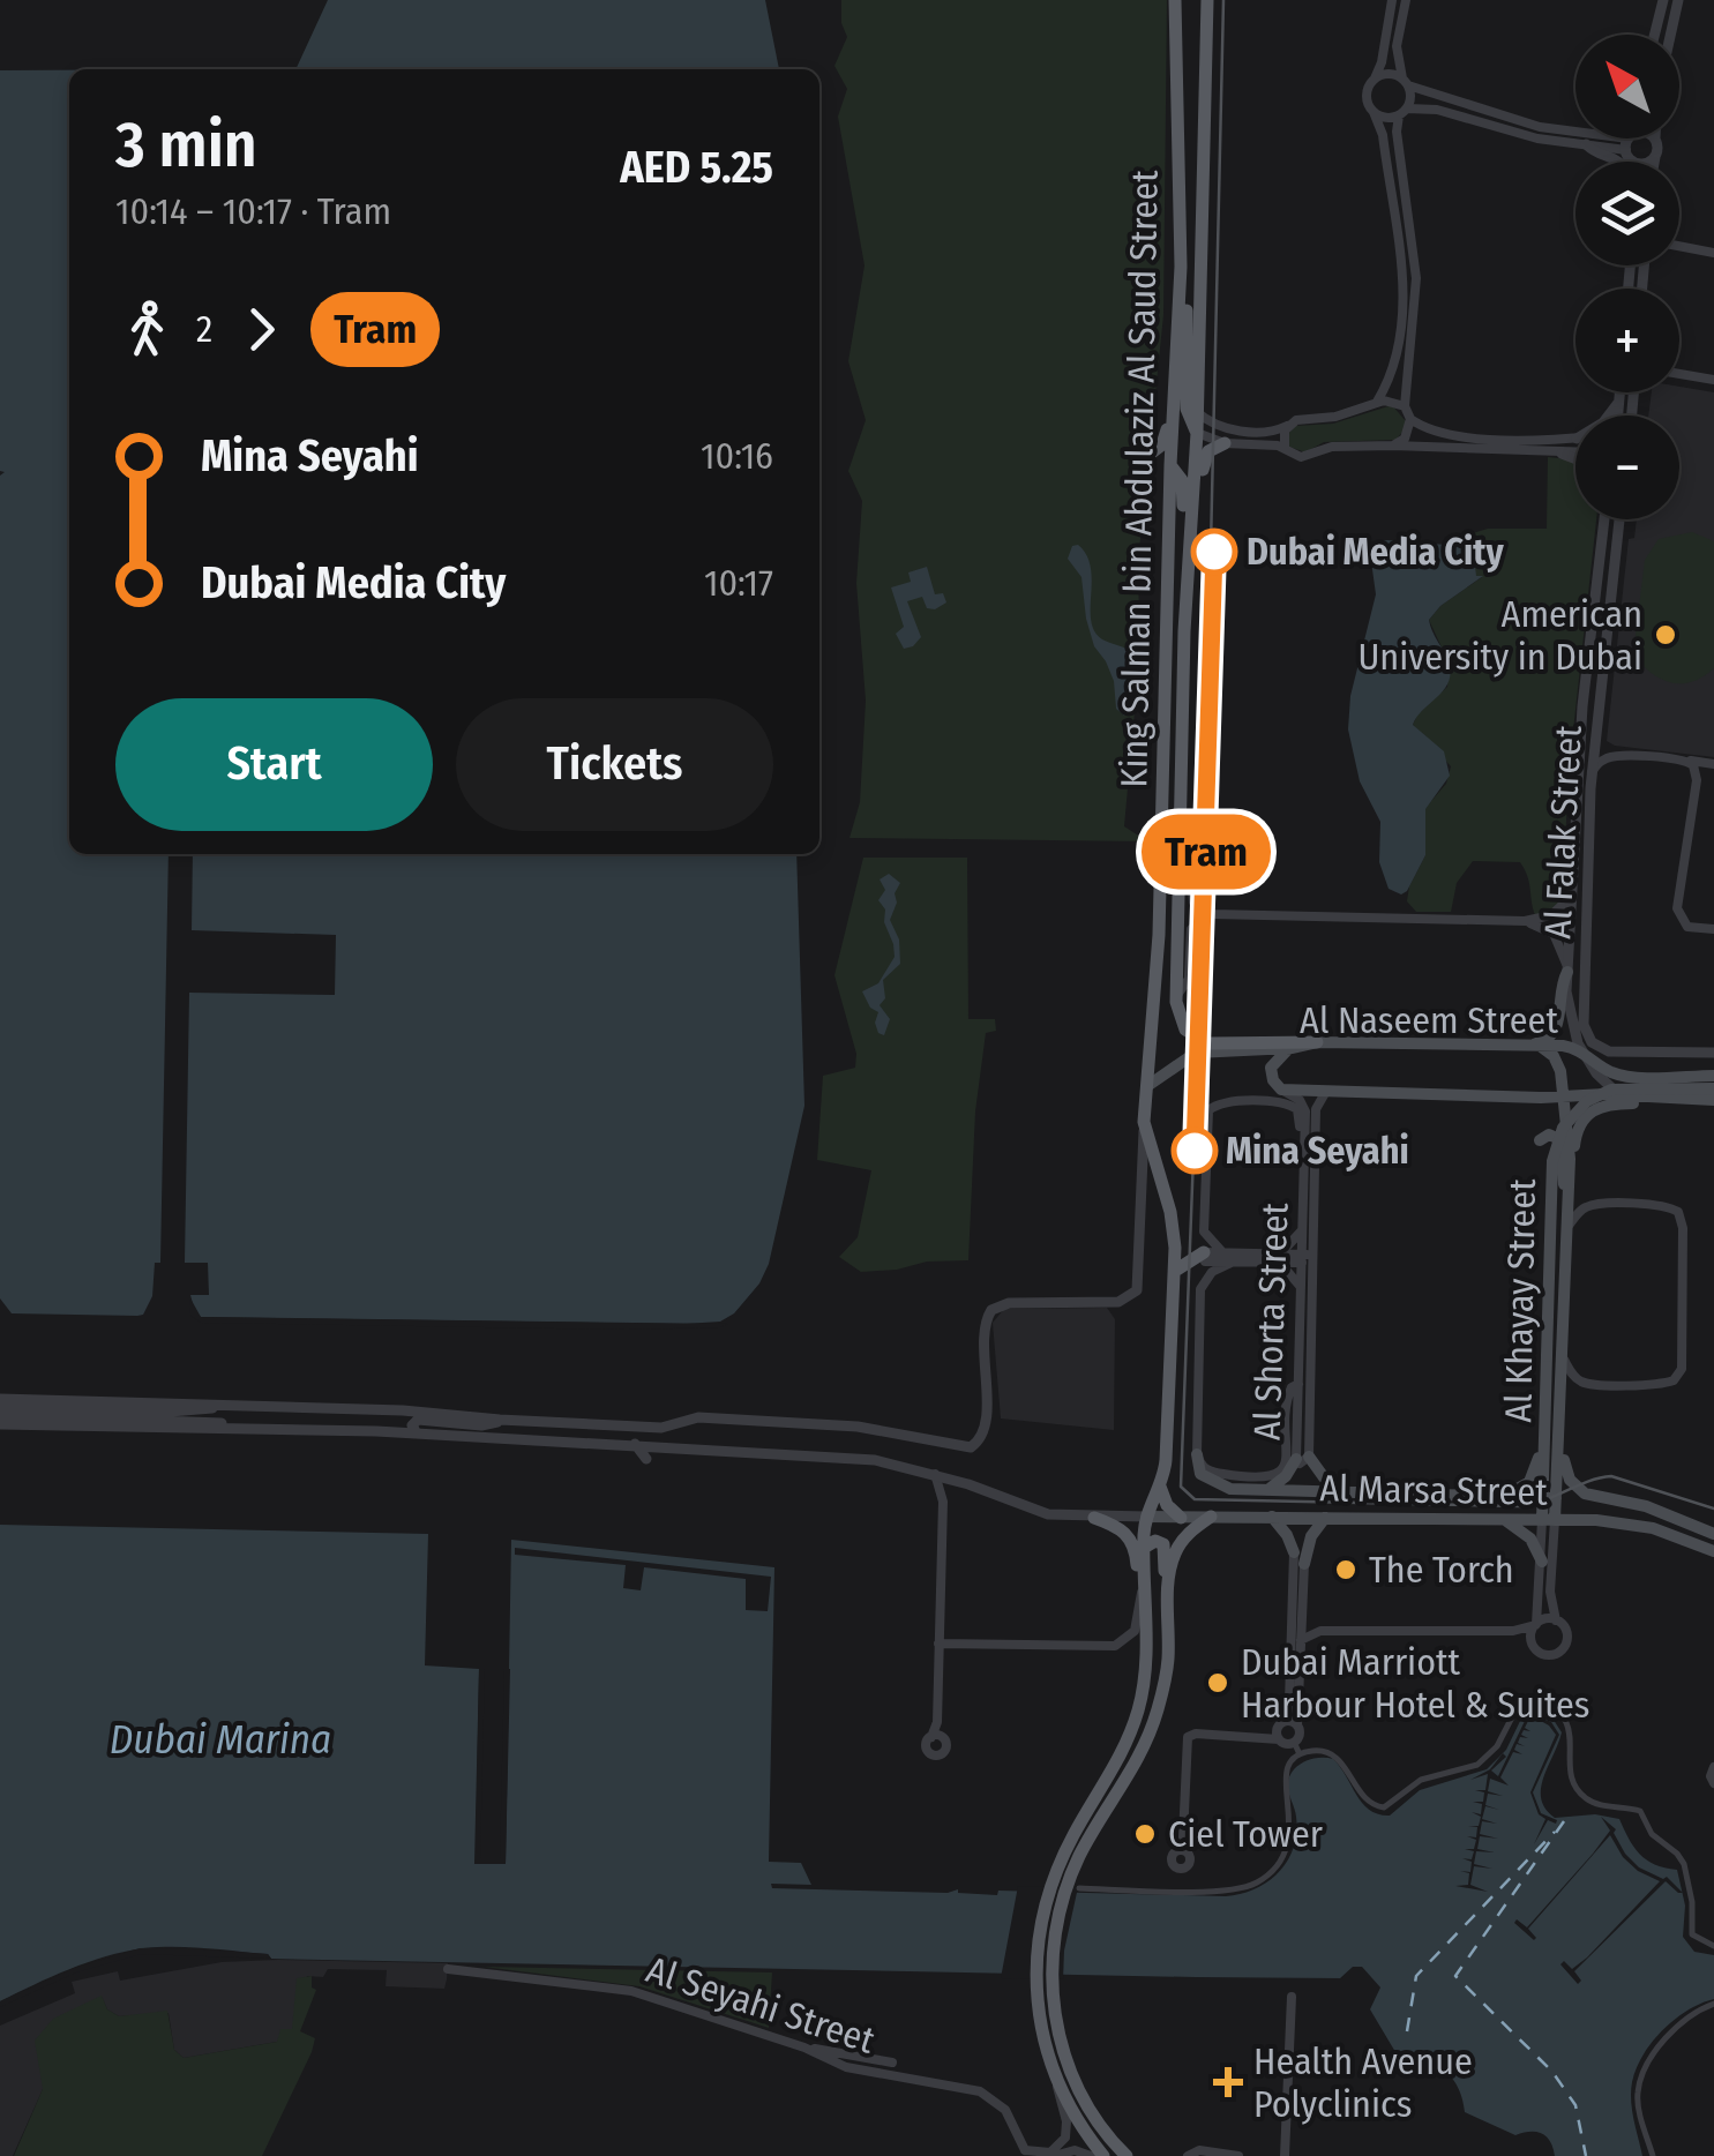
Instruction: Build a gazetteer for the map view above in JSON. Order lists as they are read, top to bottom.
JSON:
{
  "streets": {
    "main road": [
      "King Salman bin Abdulaziz Al Saud Street",
      "Al Naseem Street",
      "Al Khayay Street",
      "Al Marsa Street"
    ],
    "street": ["Al Falak Street", "Al Shorta Street", "Al Seyahi Street"]
  },
  "crossings": [
    ["King Salman bin Abdulaziz Al Saud Street", "Al Naseem Street"],
    ["King Salman bin Abdulaziz Al Saud Street", "Al Marsa Street"],
    ["Al Falak Street", "Al Naseem Street"],
    ["Al Naseem Street", "Al Khayay Street"],
    ["Al Naseem Street", "Al Shorta Street"],
    ["Al Khayay Street", "Al Marsa Street"]
  ],
  "water": ["Dubai Marina"],
  "places": {
    "other": [
      "Dubai Media City",
      "American University in Dubai",
      "Mina Seyahi",
      "The Torch",
      "Dubai Marriott Harbour Hotel & Suites",
      "Ciel Tower"
    ],
    "health": ["Health Avenue Polyclinics"]
  },
  "lines": ["tram line Tram"],
  "north": "top left",
  "page": {
    "on_map": "Tram",
    "map_buttons": ["+", "−"],
    "heading": ["3 min", "10:14 – 10:17 · Tram", "AED 5.25"],
    "legs": ["2", "Tram"],
    "list": [
      {
        "name": "Mina Seyahi",
        "value": "10:16"
      },
      {
        "name": "Dubai Media City",
        "value": "10:17"
      }
    ],
    "buttons": ["Start", "Tickets"]
  }
}
